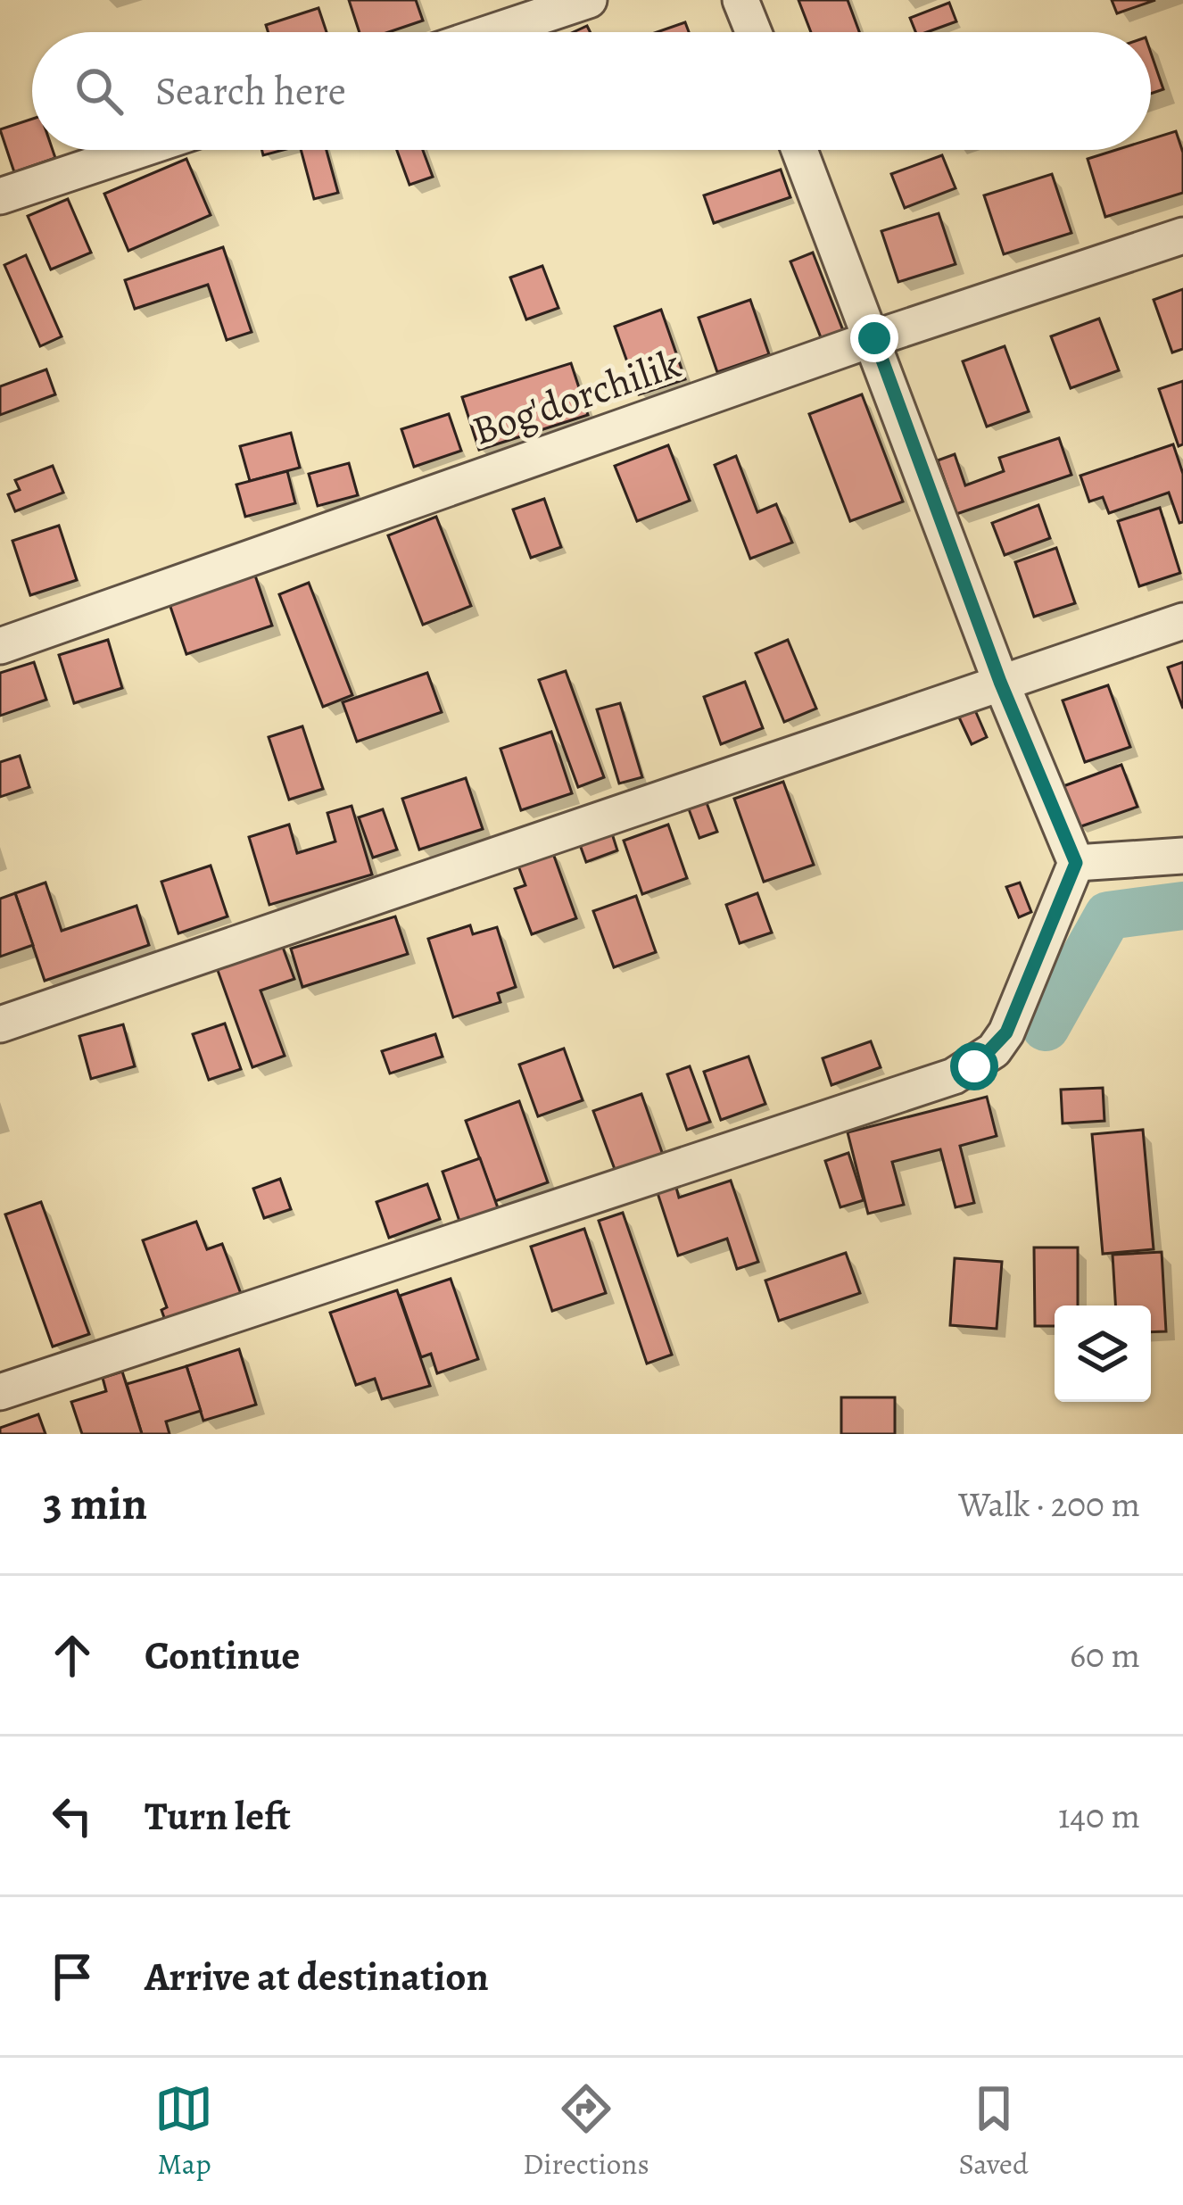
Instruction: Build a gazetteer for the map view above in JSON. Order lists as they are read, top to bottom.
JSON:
{
  "streets": {
    "street": ["Bog'dorchilik"]
  },
  "page": {
    "search": "Search here",
    "heading": ["3 min", "Walk · 200 m"],
    "list": [
      ["Continue", "60 m"],
      ["Turn left", "140 m"],
      "Arrive at destination"
    ],
    "nav": ["Map", "Directions", "Saved"]
  }
}
